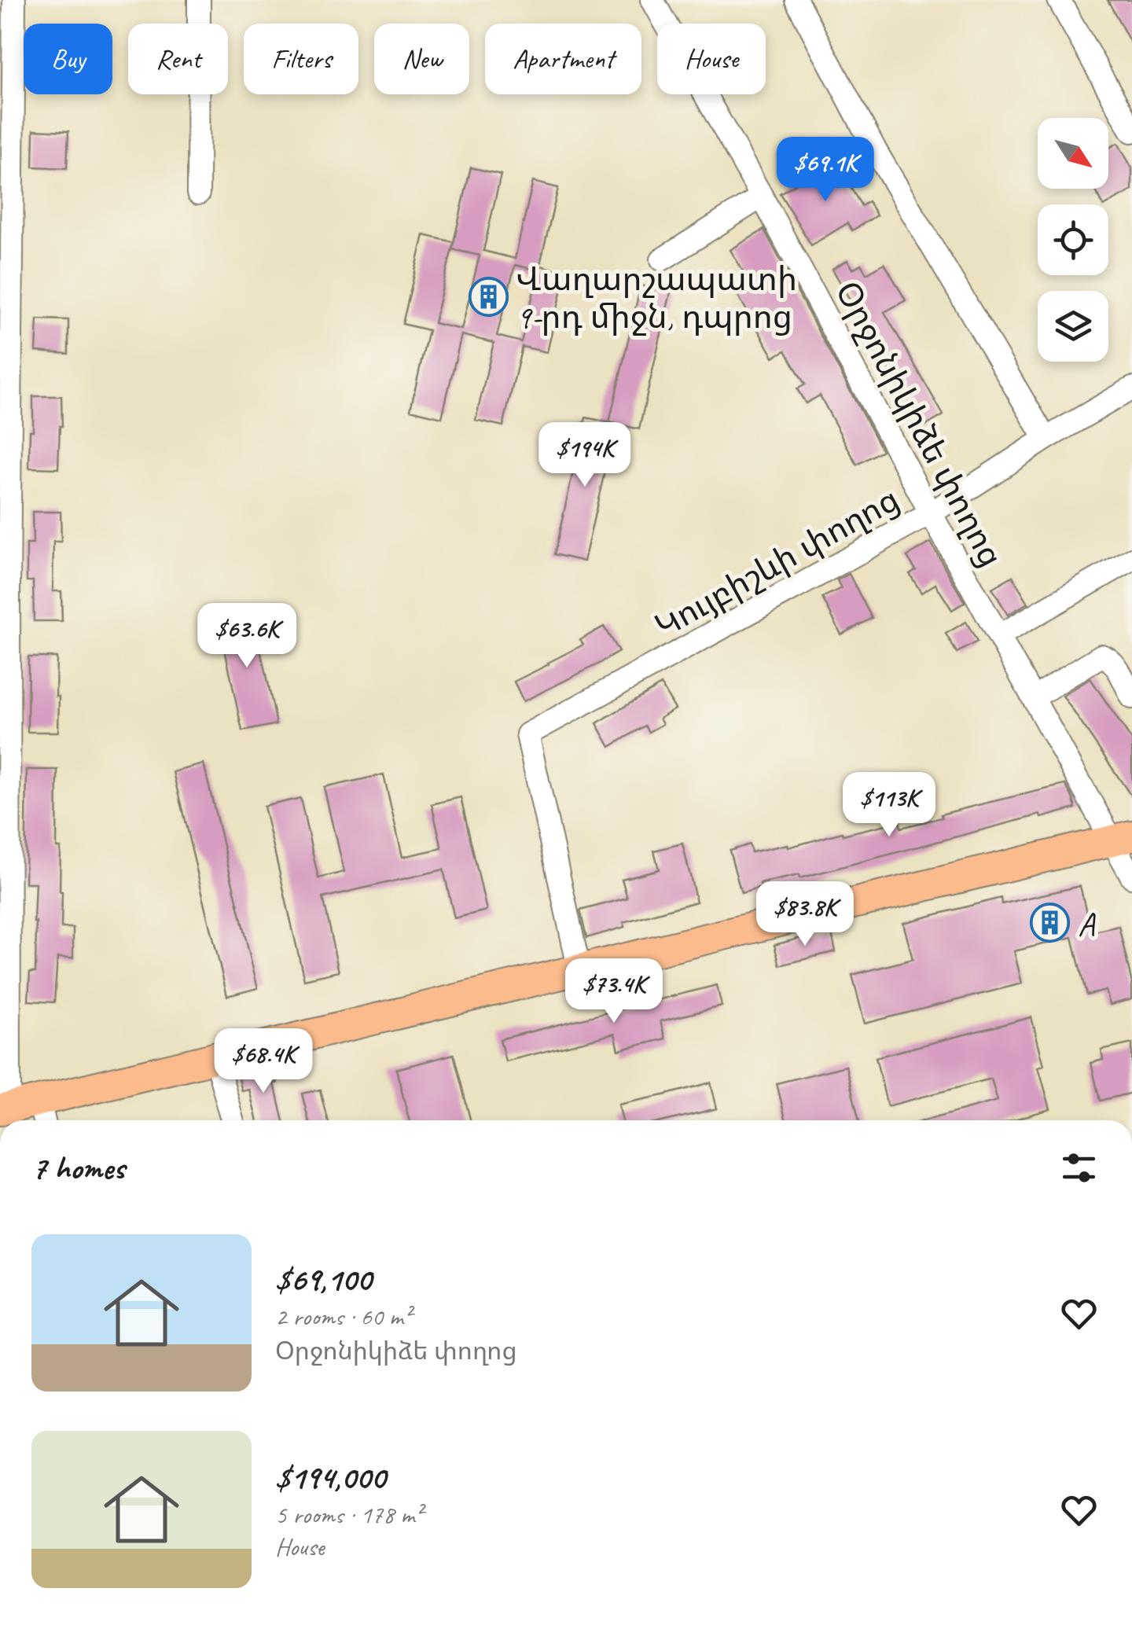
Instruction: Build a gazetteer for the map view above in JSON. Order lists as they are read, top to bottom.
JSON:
{
  "streets": {
    "street": ["Օրջոնիկիձե փողոց", "Կույբիշևի փողոց"]
  },
  "crossings": [
    ["Օրջոնիկիձե փողոց", "Կույբիշևի փողոց"]
  ],
  "places": {
    "building": ["Վաղարշապատի 9-րդ միջն, դպրոց", "A"]
  },
  "north": "bottom right",
  "page": {
    "chip": [
      "Buy",
      "Rent",
      "Filters",
      "New",
      "Apartment",
      "House"
    ],
    "price": [
      "$69.1K",
      "$194K",
      "$63.6K",
      "$113K",
      "$83.8K",
      "$73.4K",
      "$68.4K"
    ],
    "heading": "7 homes",
    "list": [
      {
        "name": "$69,100",
        "note": "2 rooms · 60 m² · Օրջոնիկիձե փողոց"
      },
      {
        "name": "$194,000",
        "note": "5 rooms · 178 m² · House"
      }
    ]
  }
}
